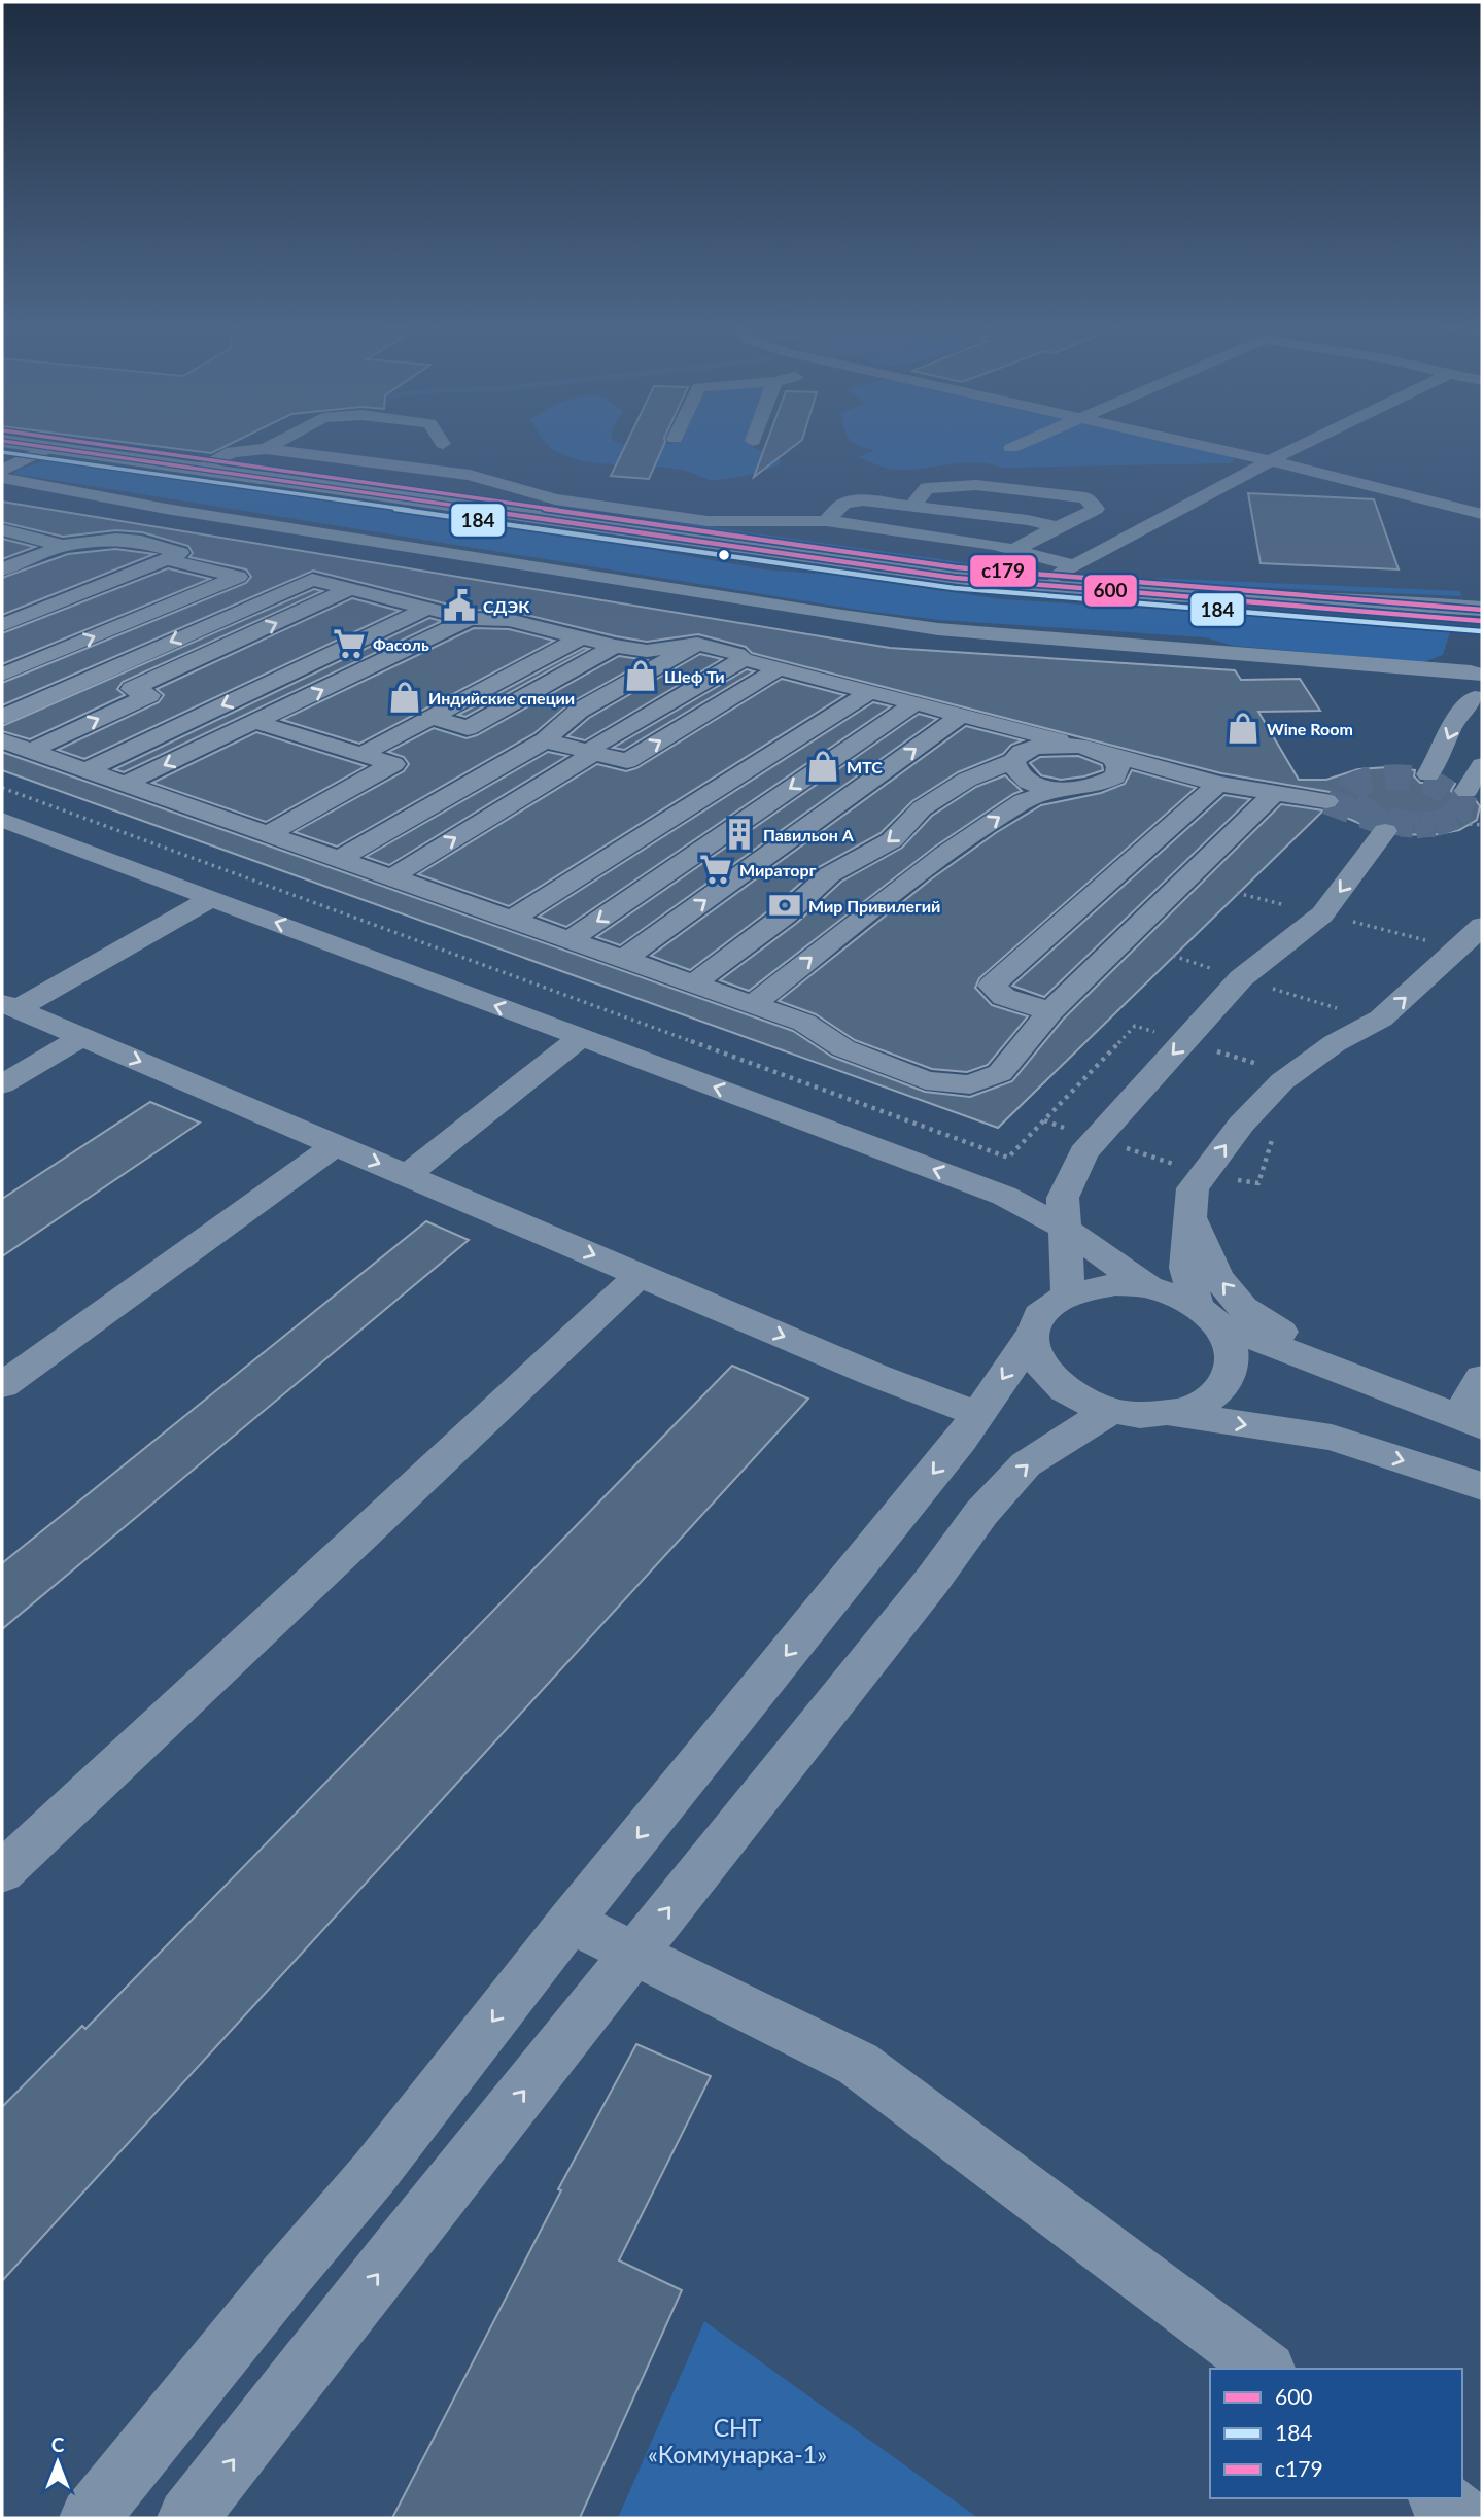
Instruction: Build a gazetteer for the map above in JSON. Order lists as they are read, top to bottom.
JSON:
{
  "parks": ["СНТ «Коммунарка-1»"],
  "places": {
    "public building": ["СДЭК"],
    "supermarket": ["Фасоль", "Мираторг"],
    "shop": [
      "Шеф Ти",
      "Индийские специи",
      "Wine Room",
      "МТС"
    ],
    "building": ["Павильон А"],
    "bank": ["Мир Привилегий"]
  },
  "lines": ["transit line 600", "transit line с179", "transit line 184"],
  "legend": ["600", "184", "с179"],
  "north": "top"
}
